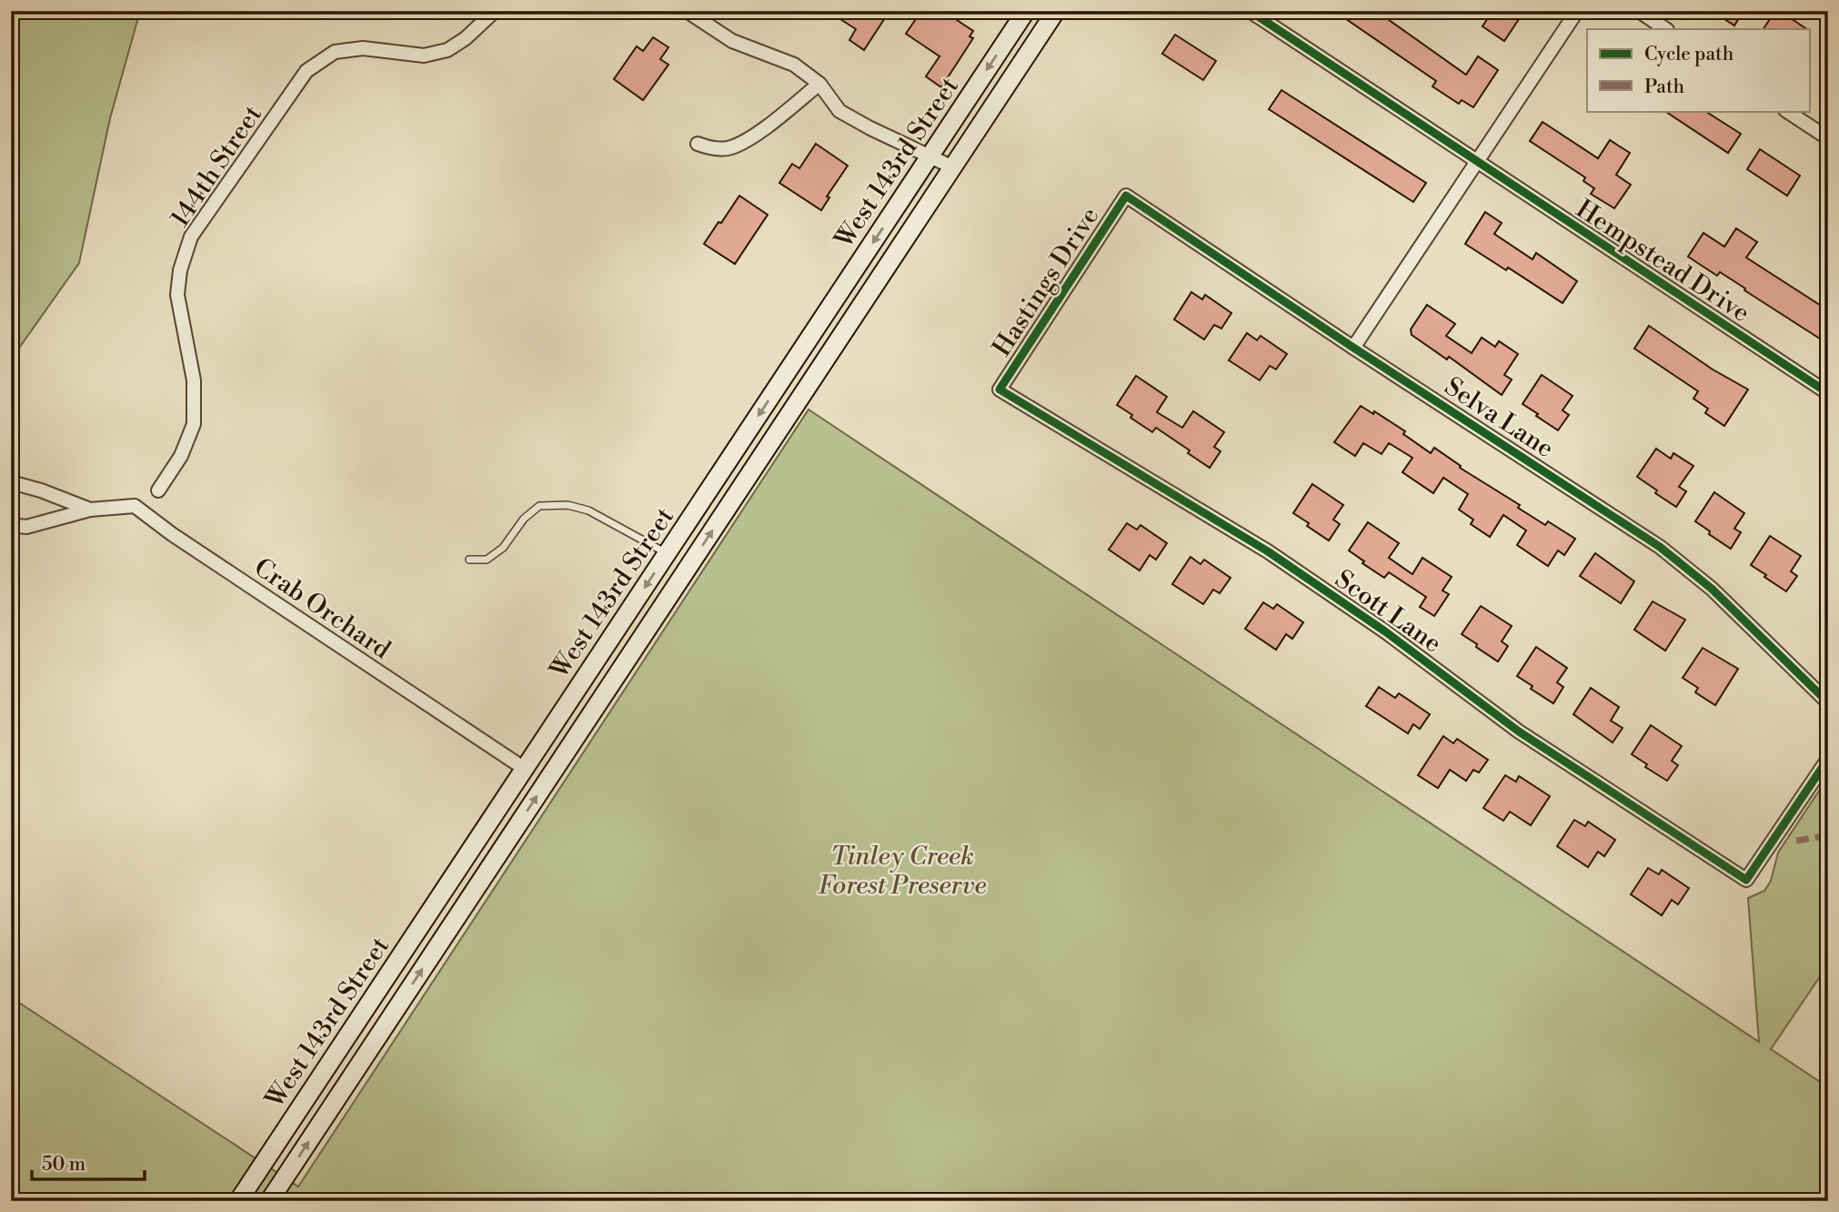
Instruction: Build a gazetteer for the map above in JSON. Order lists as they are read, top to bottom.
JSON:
{
  "streets": {
    "main road": ["West 143rd Street"],
    "street": [
      "144th Street",
      "Hempstead Drive",
      "Hastings Drive",
      "Selva Lane",
      "Crab Orchard",
      "Scott Lane"
    ]
  },
  "crossings": [
    ["West 143rd Street", "Crab Orchard"],
    ["Hastings Drive", "Selva Lane"],
    ["Hastings Drive", "Scott Lane"]
  ],
  "parks": ["Tinley Creek Forest Preserve"],
  "legend": ["Cycle path", "Path"],
  "scale_bar": "50 m"
}
